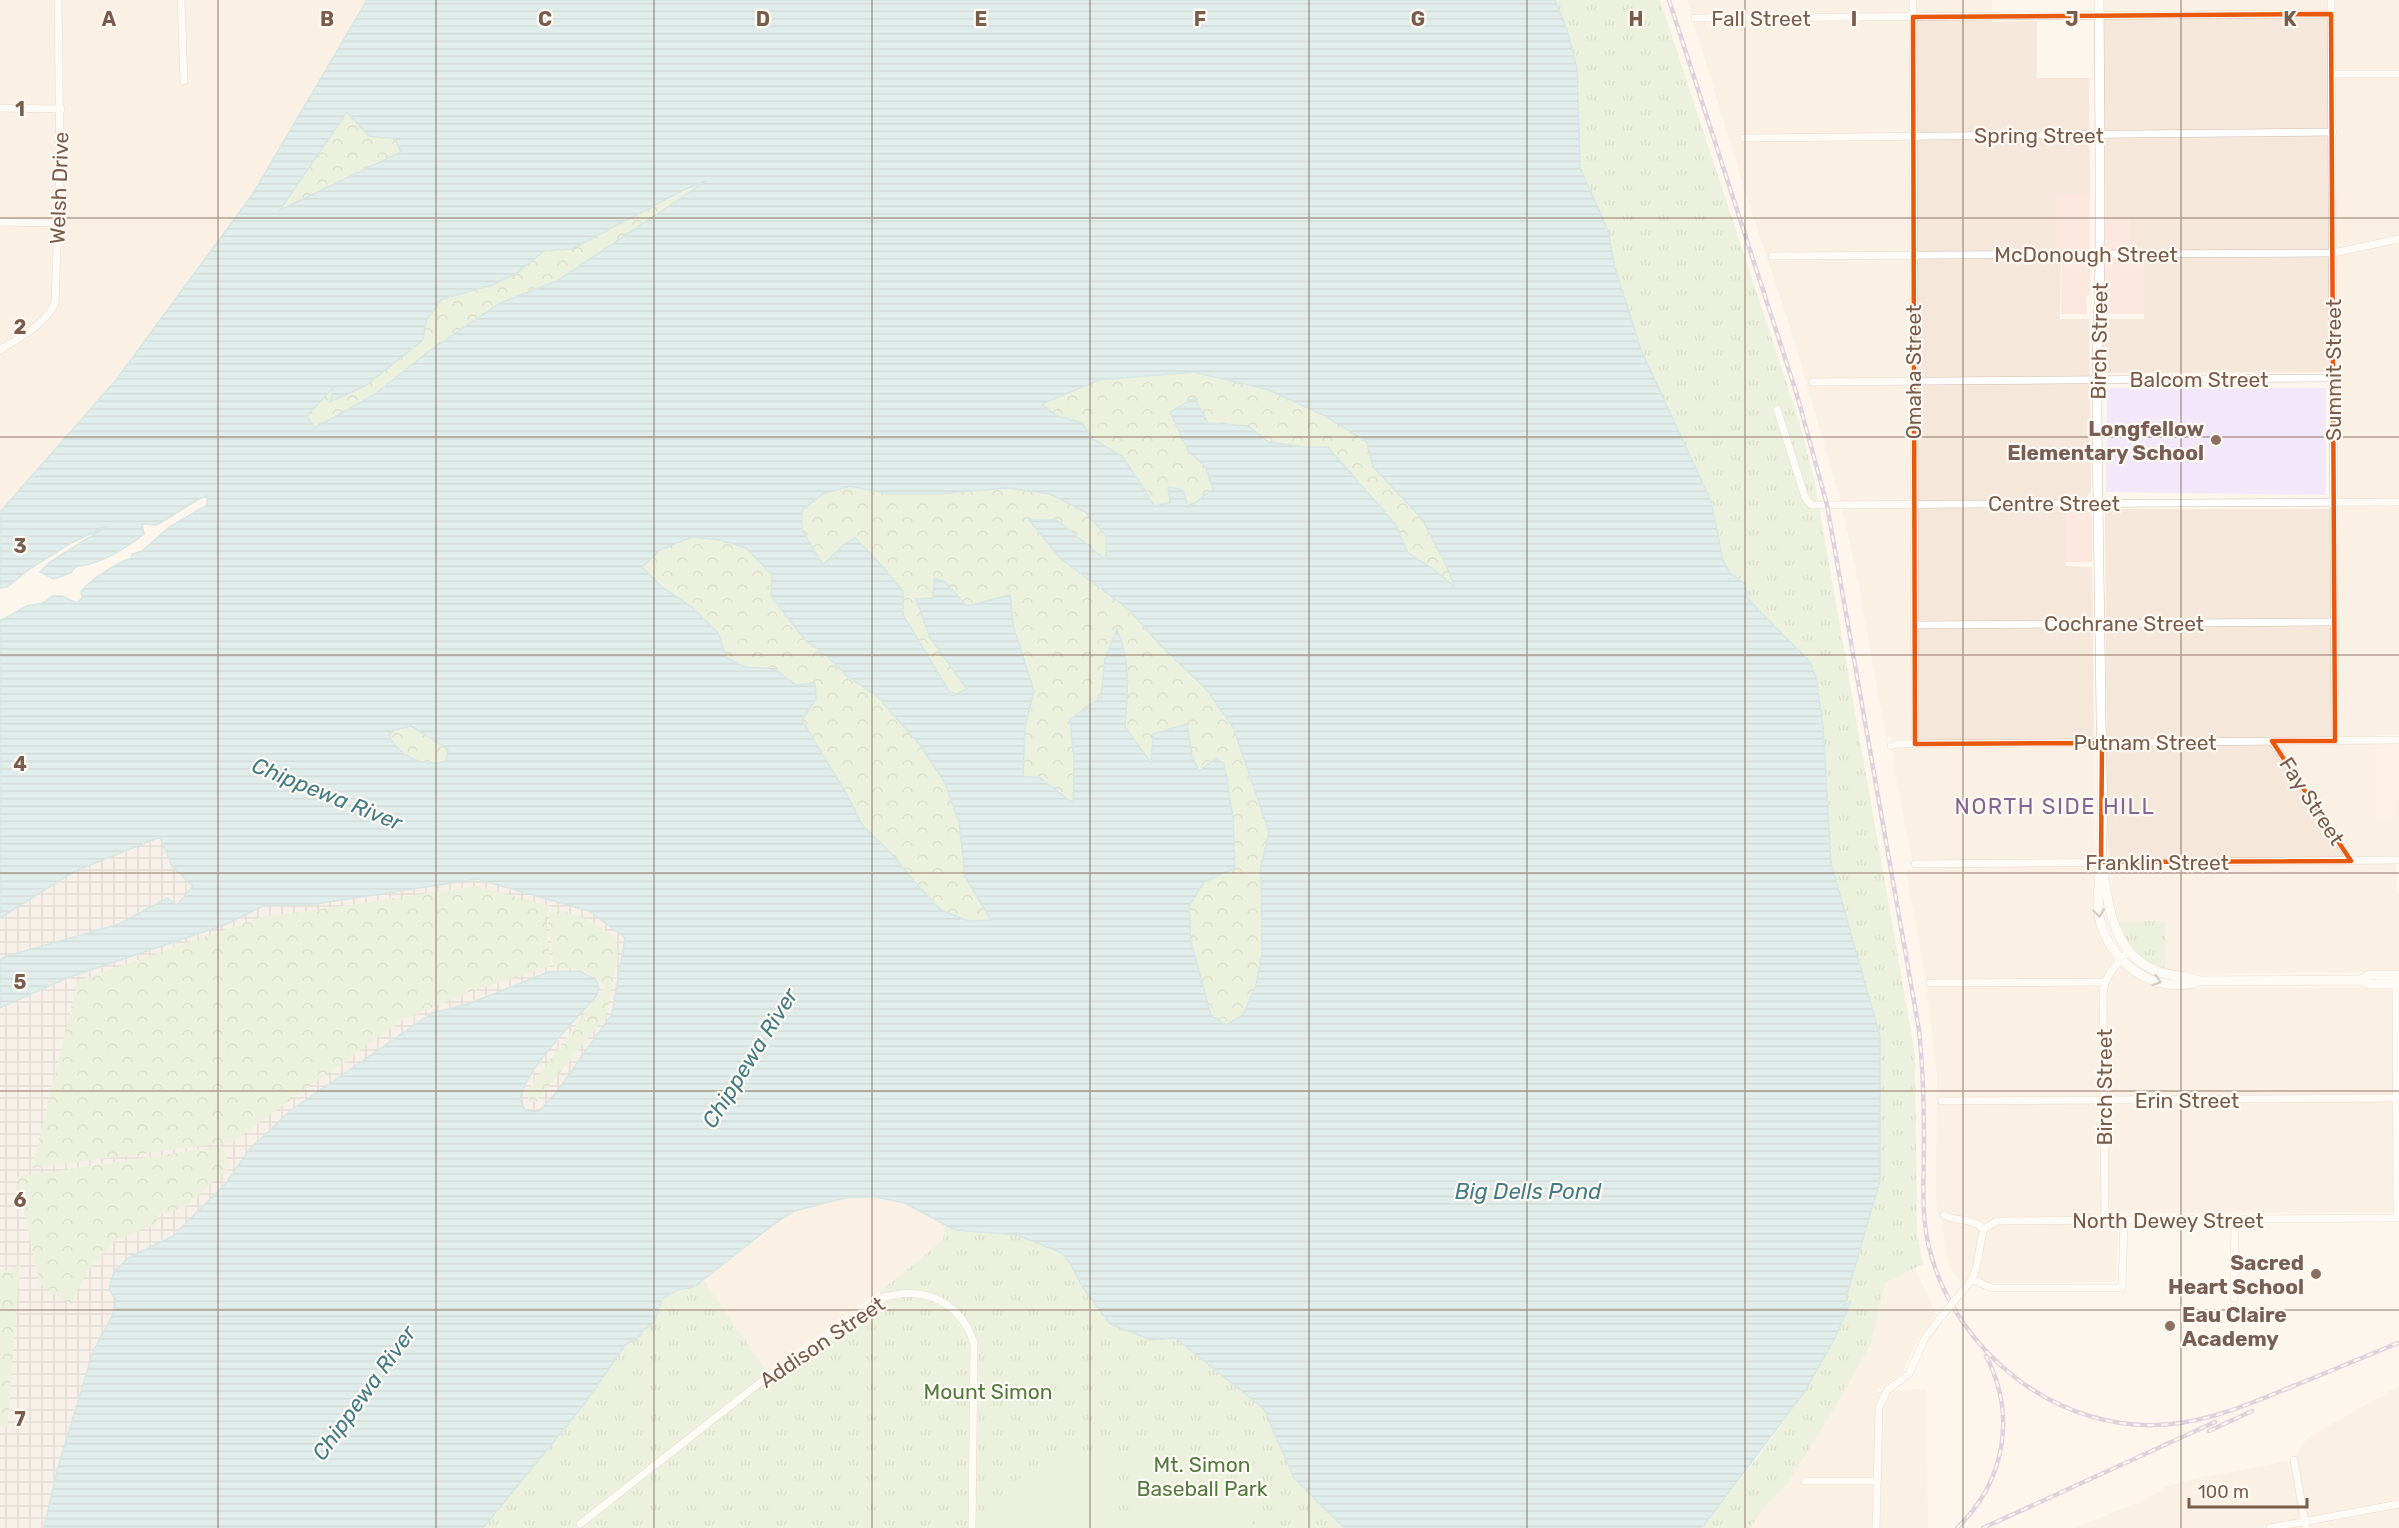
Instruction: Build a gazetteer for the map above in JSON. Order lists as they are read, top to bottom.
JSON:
{
  "streets": {
    "main road": ["Birch Street"],
    "street": [
      "Fall Street",
      "Spring Street",
      "Welsh Drive",
      "McDonough Street",
      "Summit Street",
      "Omaha Street",
      "Balcom Street",
      "Centre Street",
      "Cochrane Street",
      "Putnam Street",
      "Fay Street",
      "Franklin Street",
      "Erin Street",
      "North Dewey Street",
      "Addison Street"
    ]
  },
  "crossings": [
    ["Fall Street", "Birch Street"],
    ["Fall Street", "Summit Street"],
    ["Fall Street", "Omaha Street"],
    ["Spring Street", "Birch Street"],
    ["Spring Street", "Summit Street"],
    ["Spring Street", "Omaha Street"],
    ["McDonough Street", "Birch Street"],
    ["McDonough Street", "Summit Street"],
    ["McDonough Street", "Omaha Street"],
    ["Birch Street", "Balcom Street"],
    ["Birch Street", "Centre Street"],
    ["Birch Street", "Cochrane Street"],
    ["Birch Street", "Putnam Street"],
    ["Birch Street", "Franklin Street"],
    ["Birch Street", "Erin Street"],
    ["Birch Street", "North Dewey Street"],
    ["Summit Street", "Balcom Street"],
    ["Summit Street", "Centre Street"],
    ["Summit Street", "Cochrane Street"],
    ["Summit Street", "Putnam Street"],
    ["Omaha Street", "Balcom Street"],
    ["Omaha Street", "Centre Street"],
    ["Omaha Street", "Cochrane Street"],
    ["Omaha Street", "Putnam Street"],
    ["Putnam Street", "Fay Street"],
    ["Fay Street", "Franklin Street"]
  ],
  "districts": ["NORTH SIDE HILL"],
  "water": ["Chippewa River", "Big Dells Pond"],
  "parks": ["Mount Simon", "Mt. Simon Baseball Park"],
  "places": ["Longfellow Elementary School", "Sacred Heart School", "Eau Claire Academy"],
  "scale_bar": "100 m",
  "grid": {
    "columns": [
      "A",
      "B",
      "C",
      "D",
      "E",
      "F",
      "G",
      "H",
      "I",
      "J",
      "K"
    ],
    "rows": [
      "1",
      "2",
      "3",
      "4",
      "5",
      "6",
      "7"
    ]
  }
}
